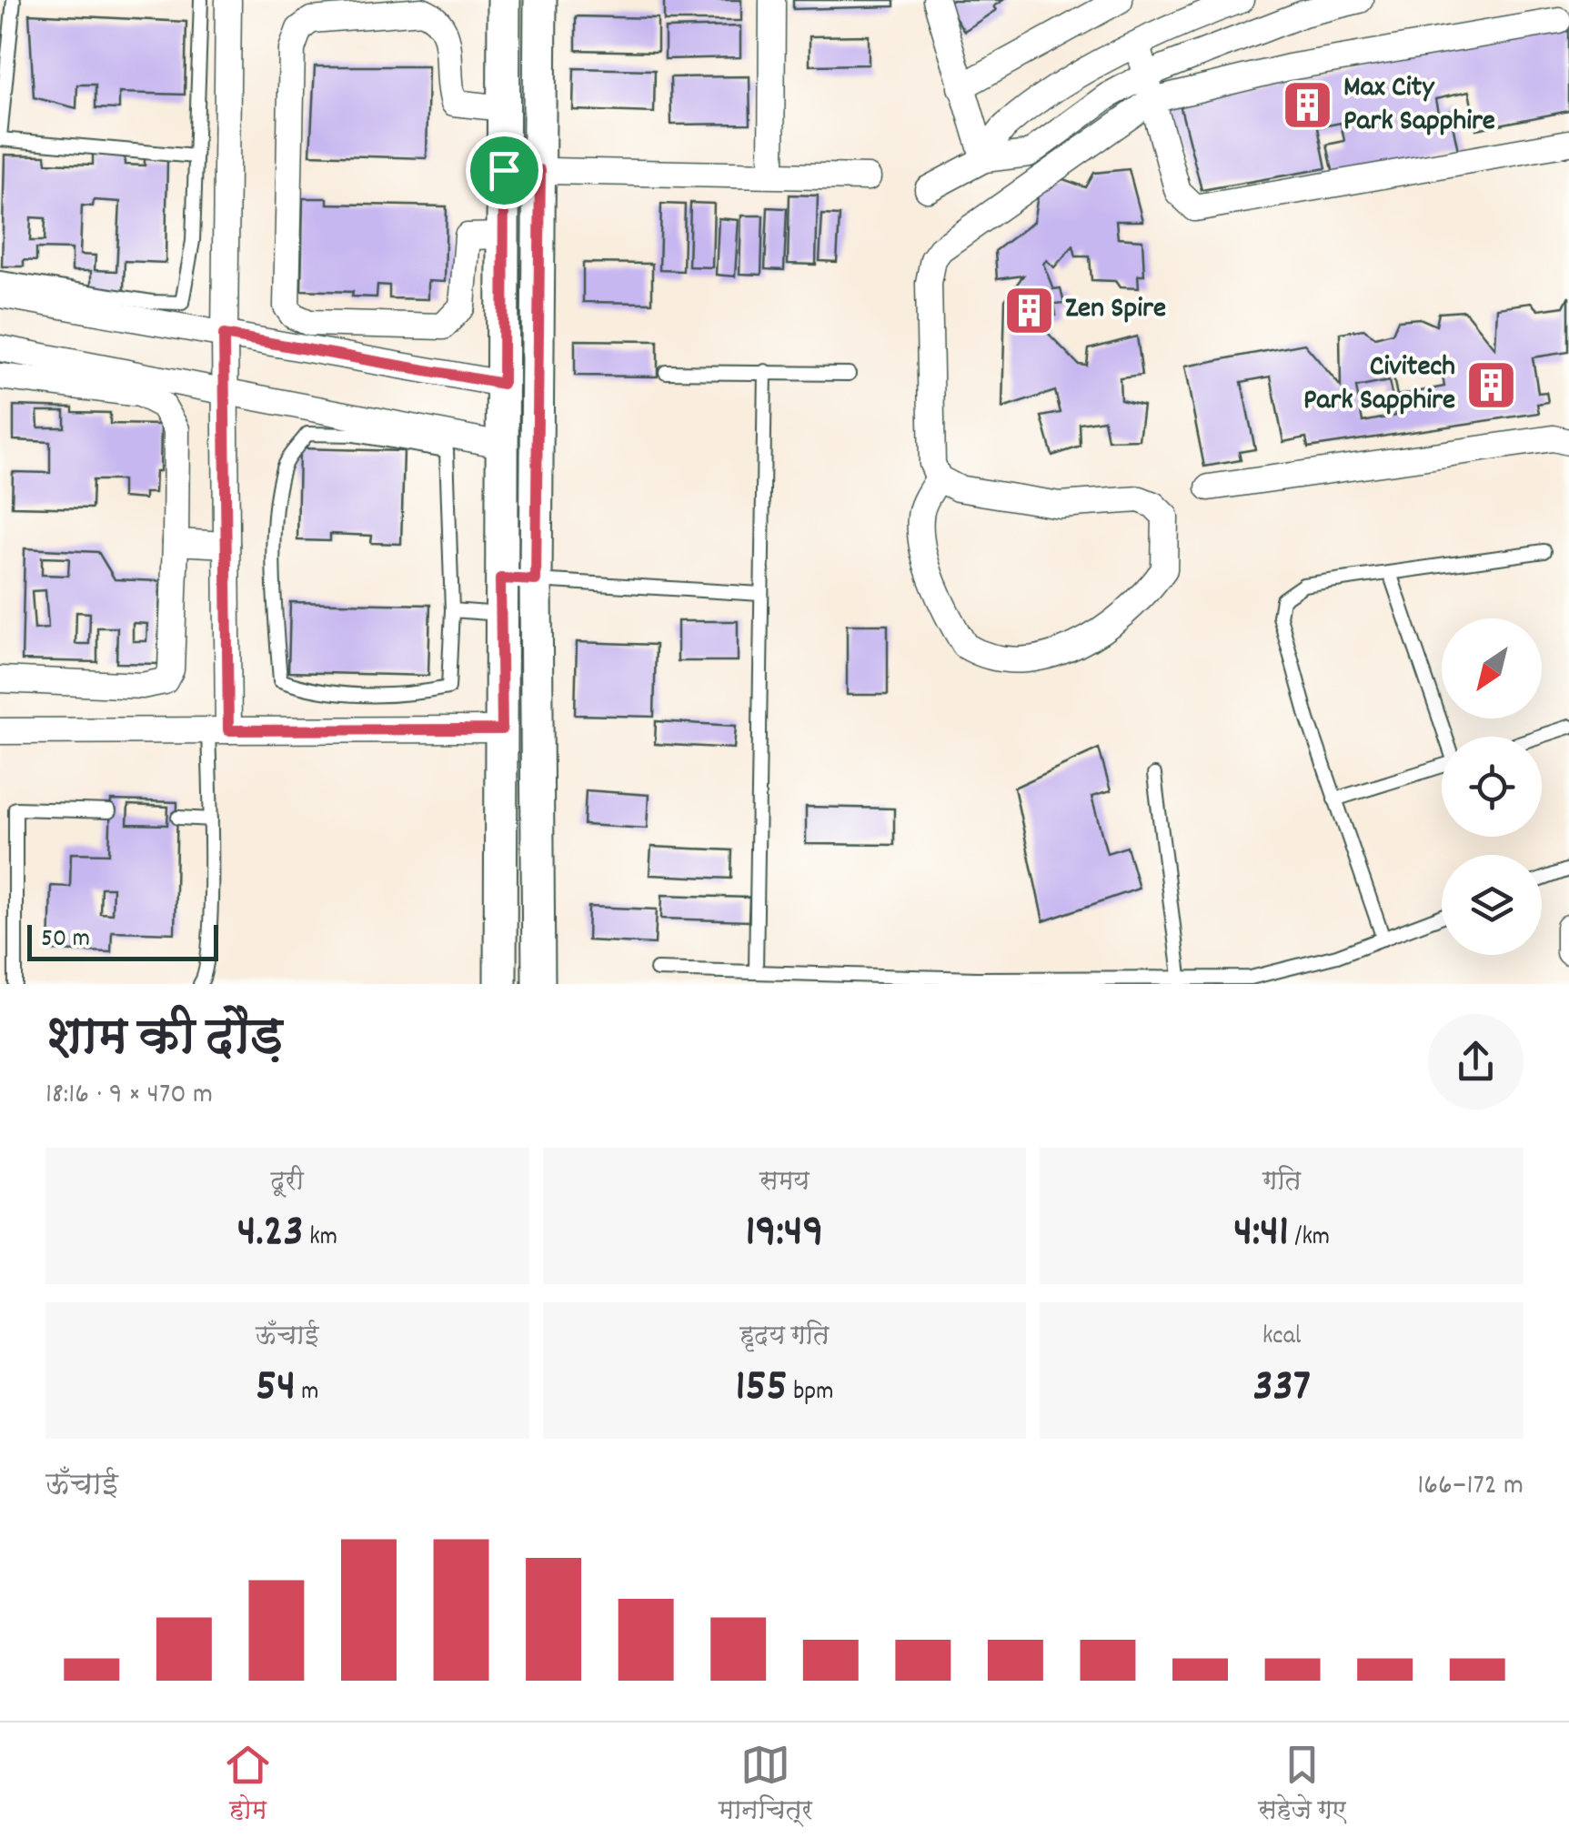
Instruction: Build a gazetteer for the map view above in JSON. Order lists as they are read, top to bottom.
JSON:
{
  "places": {
    "building": ["Max City Park Sapphire", "Zen Spire", "Civitech Park Sapphire"]
  },
  "scale_bar": "50 m",
  "north": "bottom left",
  "page": {
    "scale": "50 m",
    "heading": ["शाम की दौड़", "18:16 · 9 × 470 m"],
    "stats": [
      ["दूरी", "4.23 km"],
      ["समय", "19:49"],
      ["गति", "4:41 /km"],
      ["ऊँचाई", "54 m"],
      ["हृदय गति", "155 bpm"],
      ["kcal", "337"]
    ],
    "chart": ["ऊँचाई", "166–172 m"],
    "tabs": ["होम", "मानचित्र", "सहेजे गए"]
  }
}
